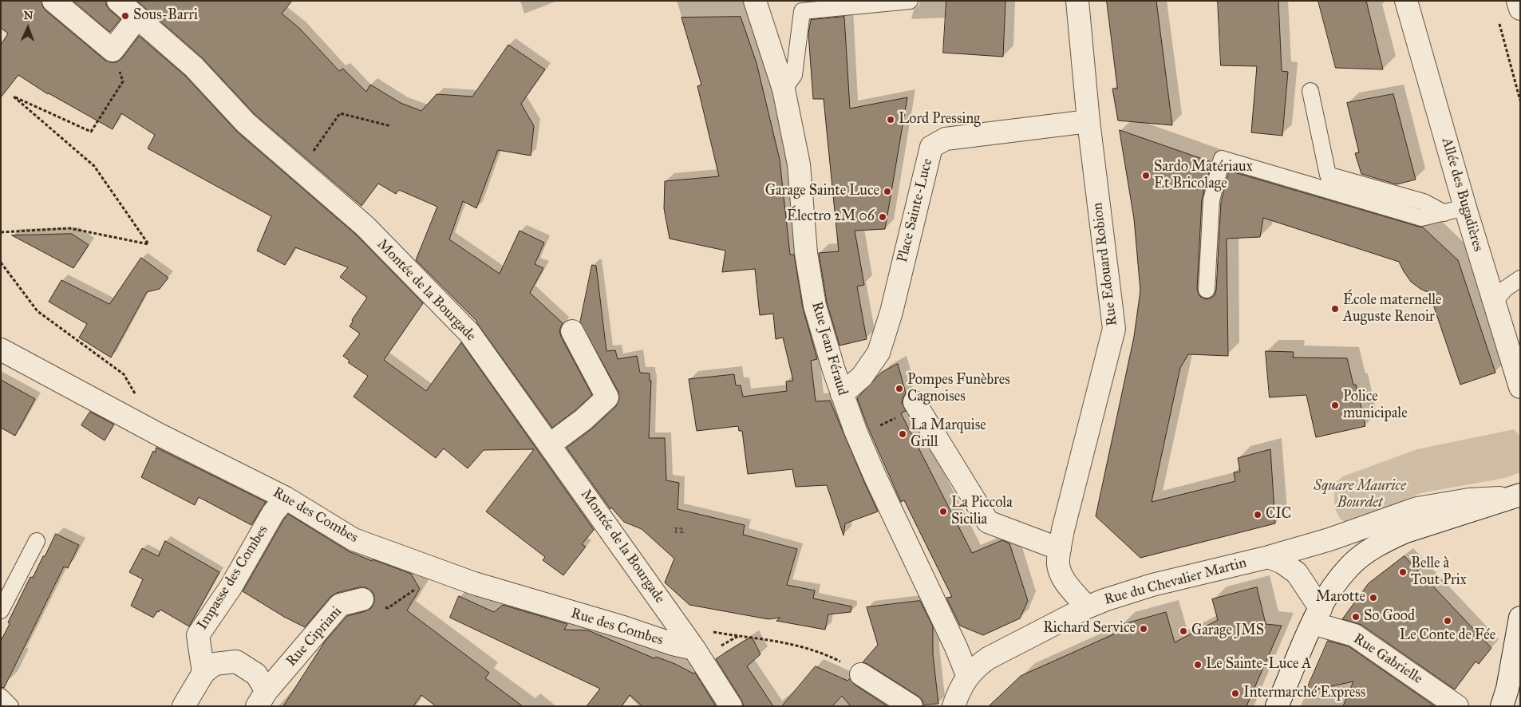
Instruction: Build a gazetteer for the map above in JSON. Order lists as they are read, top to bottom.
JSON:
{
  "streets": {
    "street": [
      "Allée des Bugadières",
      "Place Sainte-Luce",
      "Rue Edouard Robion",
      "Montée de la Bourgade",
      "Rue Jean Féraud",
      "Rue des Combes",
      "Impasse des Combes",
      "Rue du Chevalier Martin",
      "Rue Cipriani",
      "Rue Gabrielle"
    ]
  },
  "crossings": [
    ["Place Sainte-Luce", "Rue Edouard Robion"],
    ["Place Sainte-Luce", "Rue Jean Féraud"],
    ["Rue Edouard Robion", "Rue du Chevalier Martin"],
    ["Montée de la Bourgade", "Rue des Combes"],
    ["Rue Jean Féraud", "Rue du Chevalier Martin"],
    ["Rue des Combes", "Impasse des Combes"]
  ],
  "parks": ["Square Maurice Bourdet"],
  "places": [
    "Sous-Barri",
    "Lord Pressing",
    "Sardo Matériaux Et Bricolage",
    "Garage Sainte Luce",
    "Électro 2M 06",
    "École maternelle Auguste Renoir",
    "Pompes Funèbres Cagnoises",
    "Police municipale",
    "La Marquise Grill",
    "La Piccola Sicilia",
    "CIC",
    "Belle à Tout Prix",
    "Marotte",
    "So Good",
    "Le Conte de Fée",
    "Richard Service",
    "Garage JMS",
    "Le Sainte-Luce A",
    "Intermarché Express"
  ],
  "house_numbers": ["12"],
  "north": "top"
}
